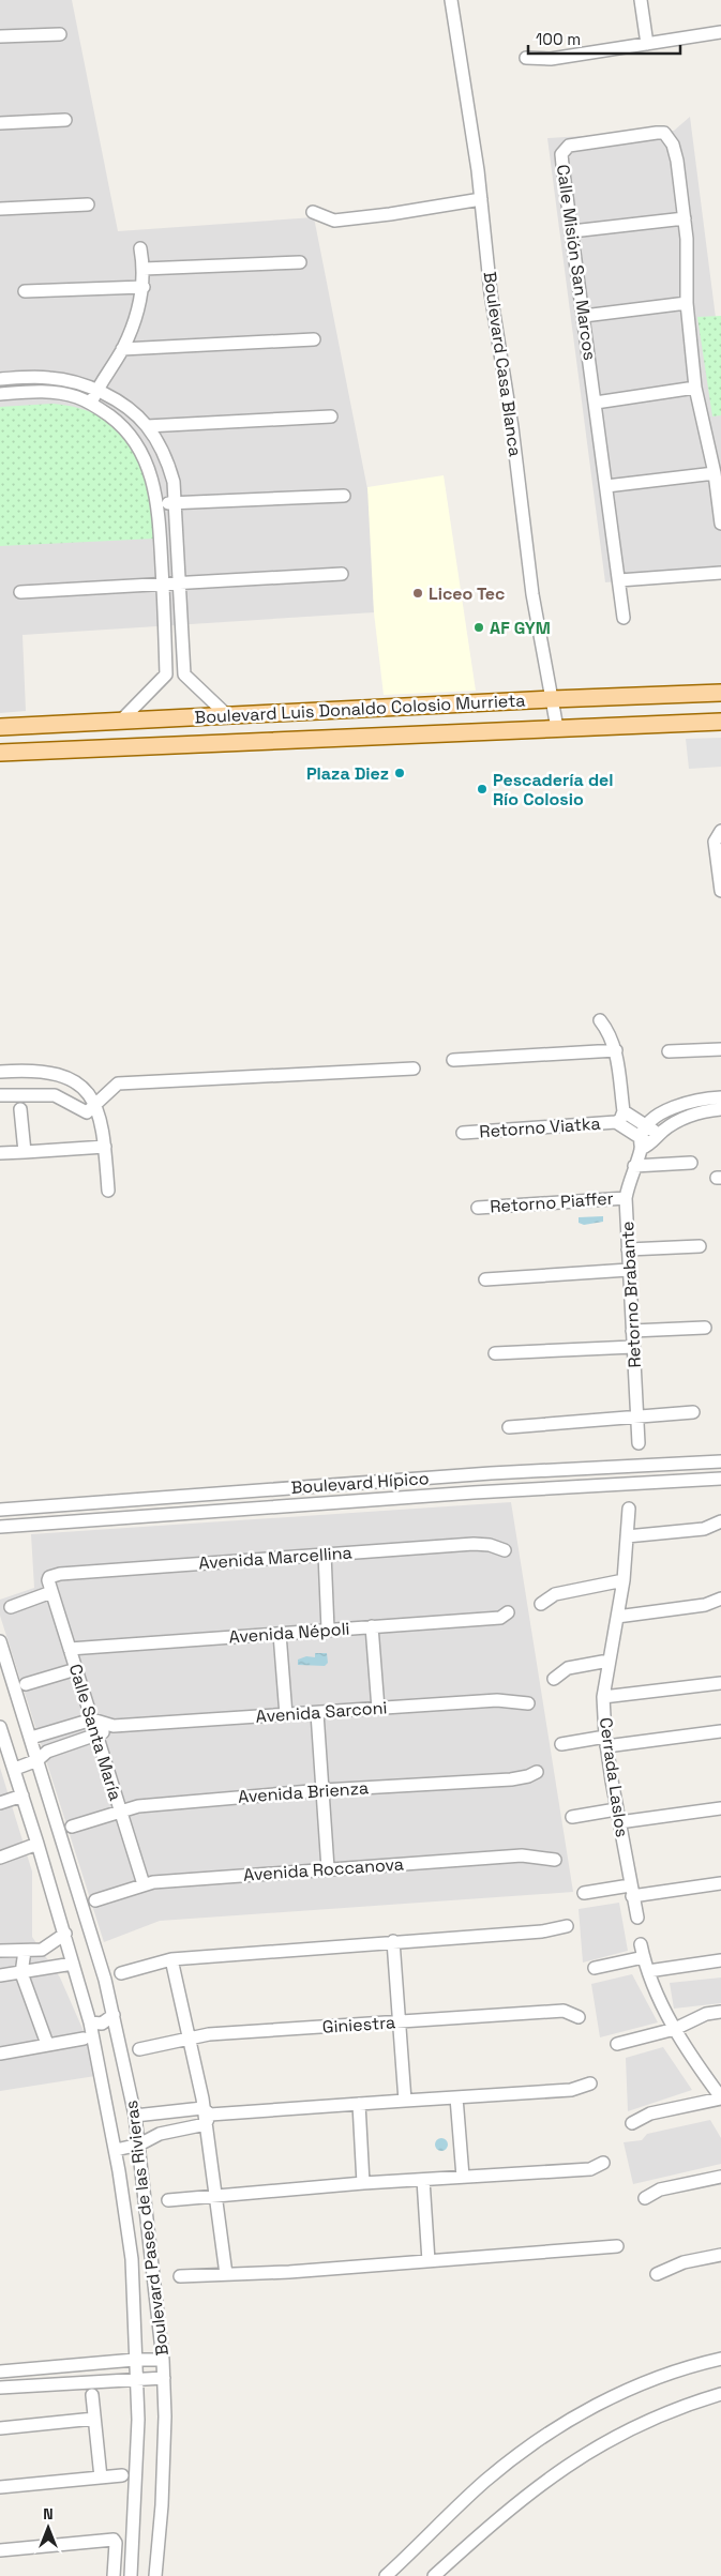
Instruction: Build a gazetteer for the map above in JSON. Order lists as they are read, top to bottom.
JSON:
{
  "streets": {
    "main road": ["Boulevard Luis Donaldo Colosio Murrieta"],
    "street": [
      "Calle Misión San Marcos",
      "Boulevard Casa Blanca",
      "Retorno Viatka",
      "Retorno Piaffer",
      "Retorno Brabante",
      "Boulevard Hípico",
      "Avenida Marcellina",
      "Avenida Népoli",
      "Avenida Sarconi",
      "Calle Santa María",
      "Cerrada Laslos",
      "Avenida Brienza",
      "Avenida Roccanova",
      "Giniestra",
      "Boulevard Paseo de las Rivieras"
    ]
  },
  "crossings": [
    ["Boulevard Casa Blanca", "Boulevard Luis Donaldo Colosio Murrieta"],
    ["Retorno Piaffer", "Retorno Brabante"],
    ["Avenida Marcellina", "Calle Santa María"],
    ["Avenida Népoli", "Calle Santa María"],
    ["Avenida Sarconi", "Calle Santa María"],
    ["Avenida Sarconi", "Boulevard Paseo de las Rivieras"],
    ["Calle Santa María", "Avenida Brienza"],
    ["Calle Santa María", "Avenida Roccanova"]
  ],
  "places": [
    "Liceo Tec",
    "AF GYM",
    "Plaza Diez",
    "Pescadería del Río Colosio"
  ],
  "scale_bar": "100 m",
  "north": "top"
}
